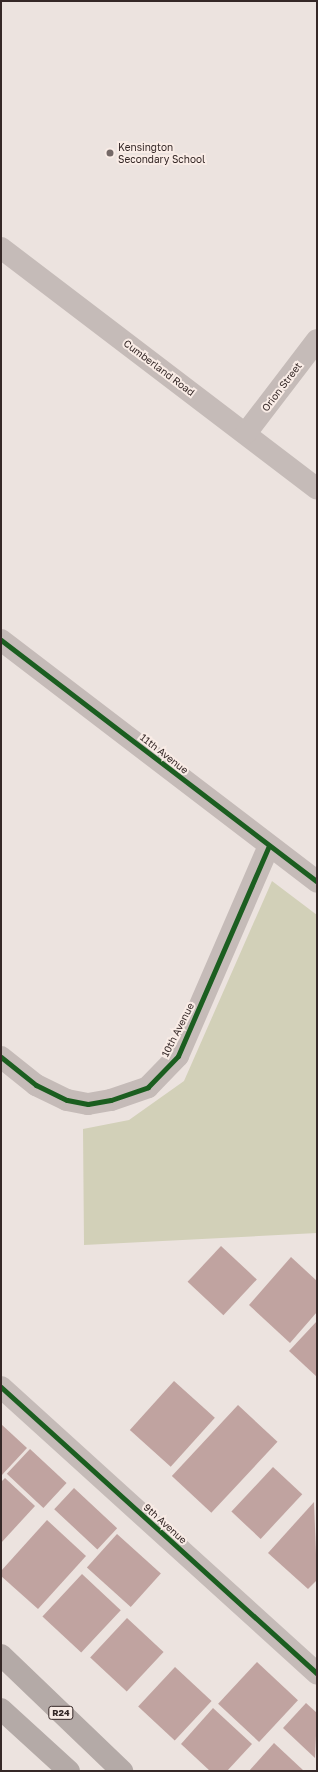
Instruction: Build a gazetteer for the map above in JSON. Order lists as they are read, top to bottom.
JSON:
{
  "streets": {
    "main road": ["R24"],
    "street": [
      "Cumberland Road",
      "Orion Street",
      "11th Avenue",
      "10th Avenue",
      "9th Avenue"
    ]
  },
  "crossings": [
    ["Cumberland Road", "Orion Street"],
    ["11th Avenue", "10th Avenue"]
  ],
  "places": ["Kensington Secondary School"]
}
